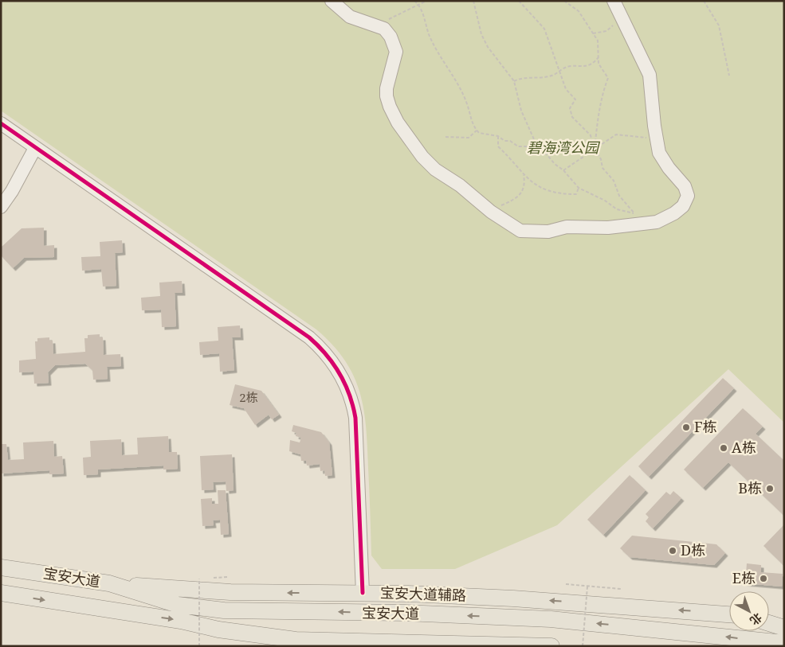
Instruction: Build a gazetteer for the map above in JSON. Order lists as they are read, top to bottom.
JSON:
{
  "streets": {
    "main road": ["宝安大道", "宝安大道辅路"]
  },
  "crossings": [
    ["宝安大道", "宝安大道辅路"]
  ],
  "one_way": ["宝安大道辅路"],
  "parks": ["碧海湾公园"],
  "places": [
    "F栋",
    "A栋",
    "B栋",
    "D栋",
    "E栋"
  ],
  "house_numbers": ["2栋"],
  "north": "bottom right"
}
